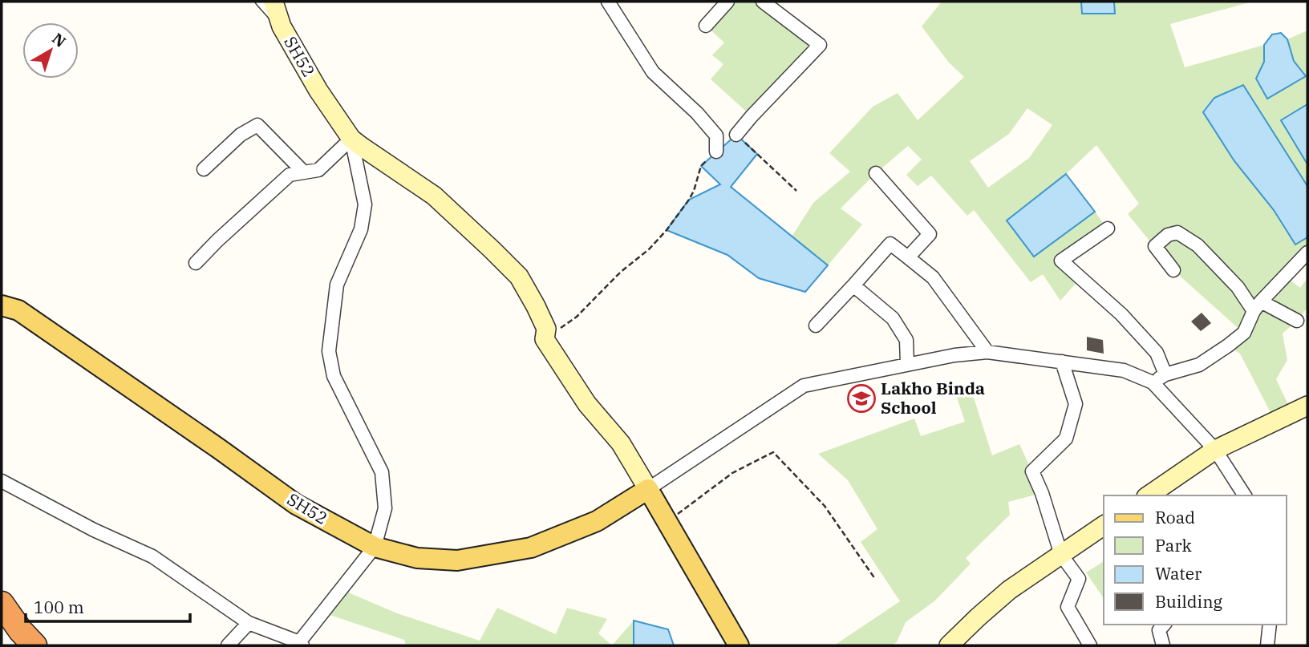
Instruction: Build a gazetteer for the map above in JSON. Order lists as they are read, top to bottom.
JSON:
{
  "streets": {
    "main road": ["SH52"]
  },
  "places": {
    "school or university": ["Lakho Binda School"]
  },
  "legend": [
    "Road",
    "Park",
    "Water",
    "Building"
  ],
  "scale_bar": "100 m",
  "north": "top right"
}
